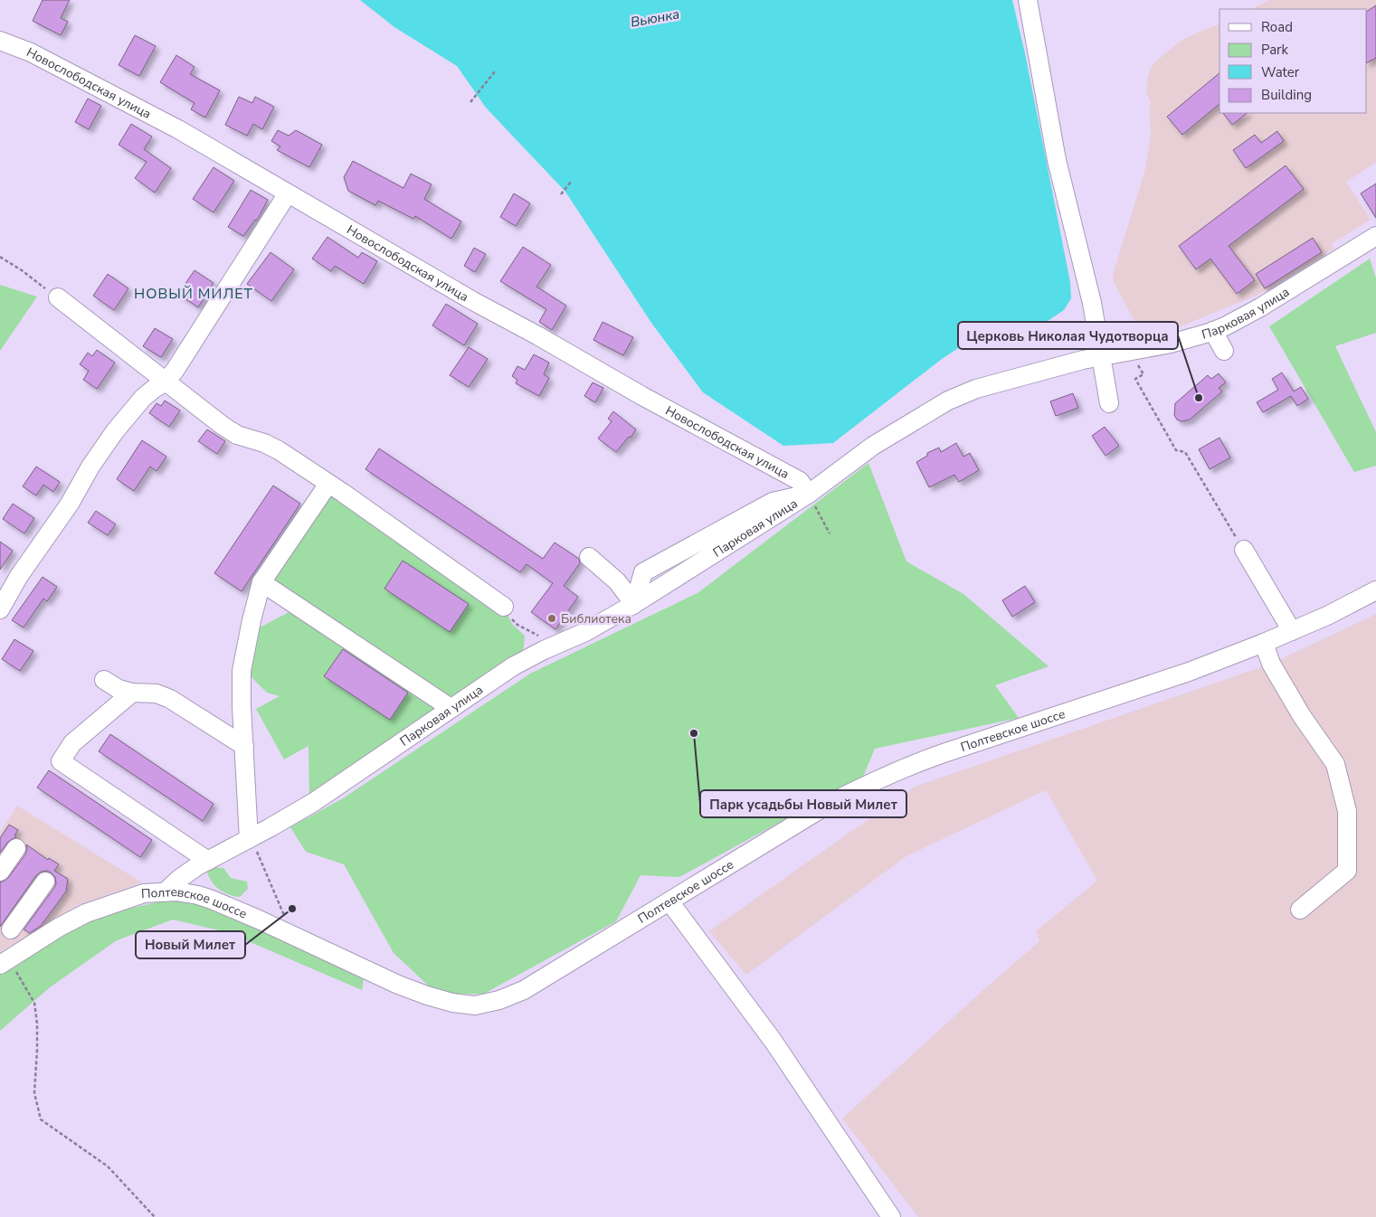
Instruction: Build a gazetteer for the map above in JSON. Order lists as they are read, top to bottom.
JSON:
{
  "streets": {
    "street": ["Новослободская улица", "Парковая улица", "Полтевское шоссе"]
  },
  "crossings": [
    ["Новослободская улица", "Парковая улица"],
    ["Парковая улица", "Полтевское шоссе"]
  ],
  "districts": ["НОВЫЙ МИЛЕТ"],
  "water": ["Вьюнка"],
  "places": [
    "Церковь Николая Чудотворца",
    "Библиотека",
    "Парк усадьбы Новый Милет",
    "Новый Милет"
  ],
  "legend": [
    "Road",
    "Park",
    "Water",
    "Building"
  ]
}
